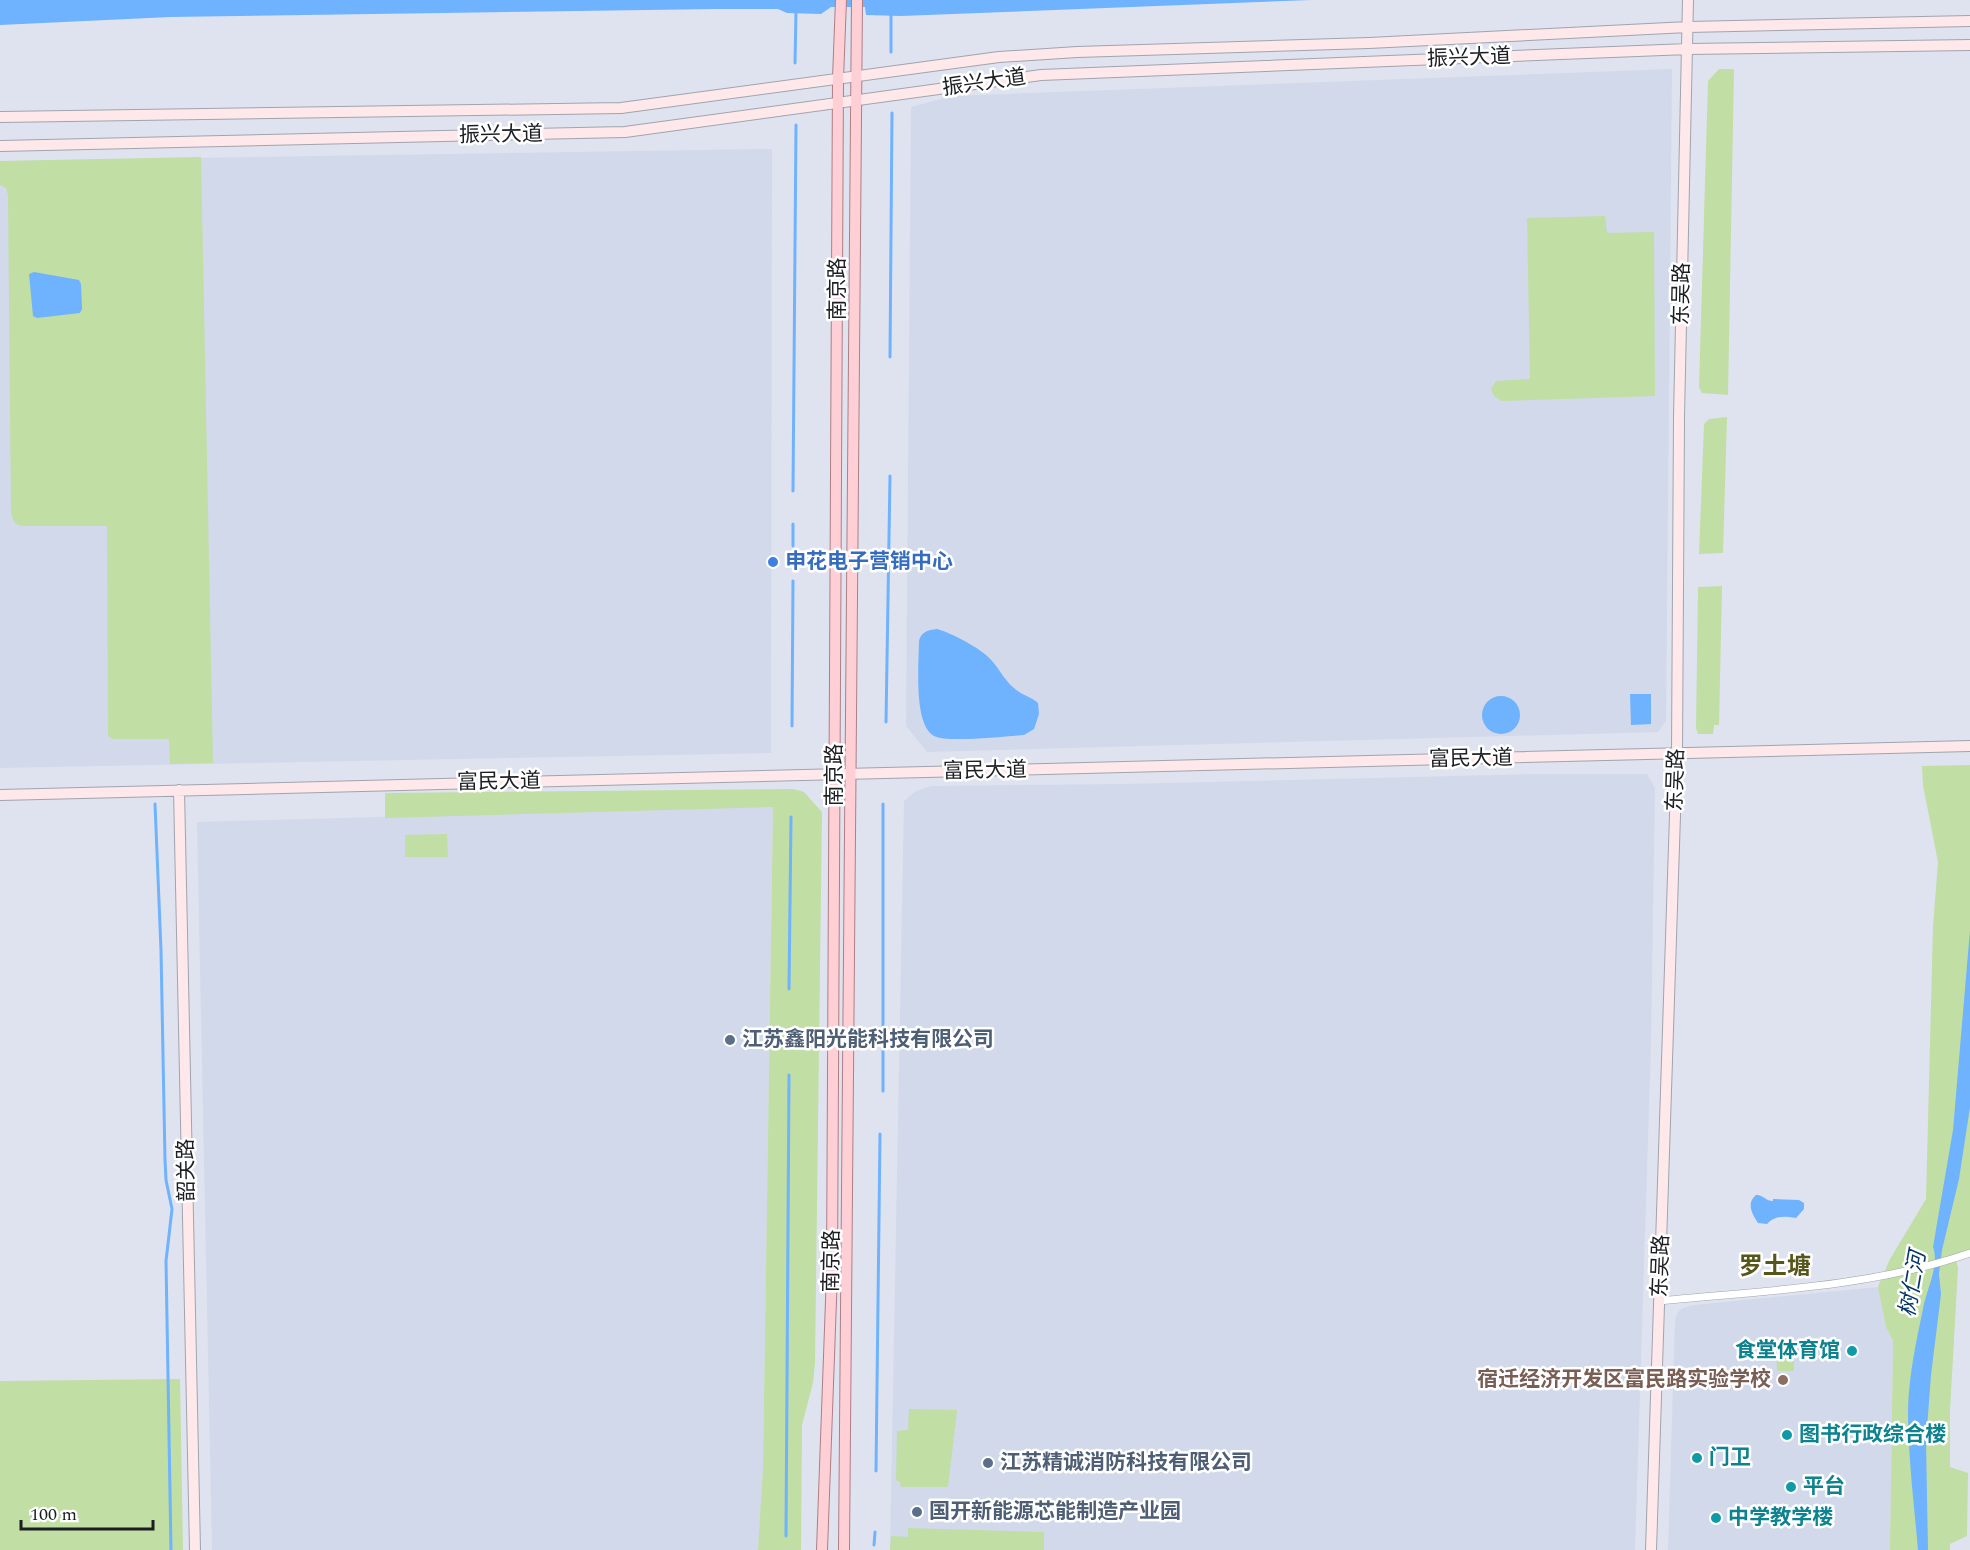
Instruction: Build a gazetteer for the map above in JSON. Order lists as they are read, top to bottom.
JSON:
{
  "streets": {
    "main road": ["南京路"],
    "street": [
      "振兴大道",
      "东吴路",
      "富民大道",
      "韶关路"
    ]
  },
  "crossings": [
    ["振兴大道", "南京路"],
    ["振兴大道", "东吴路"],
    ["南京路", "富民大道"],
    ["东吴路", "富民大道"],
    ["富民大道", "韶关路"]
  ],
  "districts": ["罗土塘"],
  "water": ["树仁河"],
  "places": [
    "申花电子营销中心",
    "江苏鑫阳光能科技有限公司",
    "食堂体育馆",
    "宿迁经济开发区富民路实验学校",
    "图书行政综合楼",
    "门卫",
    "江苏精诚消防科技有限公司",
    "平台",
    "国开新能源芯能制造产业园",
    "中学教学楼"
  ],
  "scale_bar": "100 m"
}
